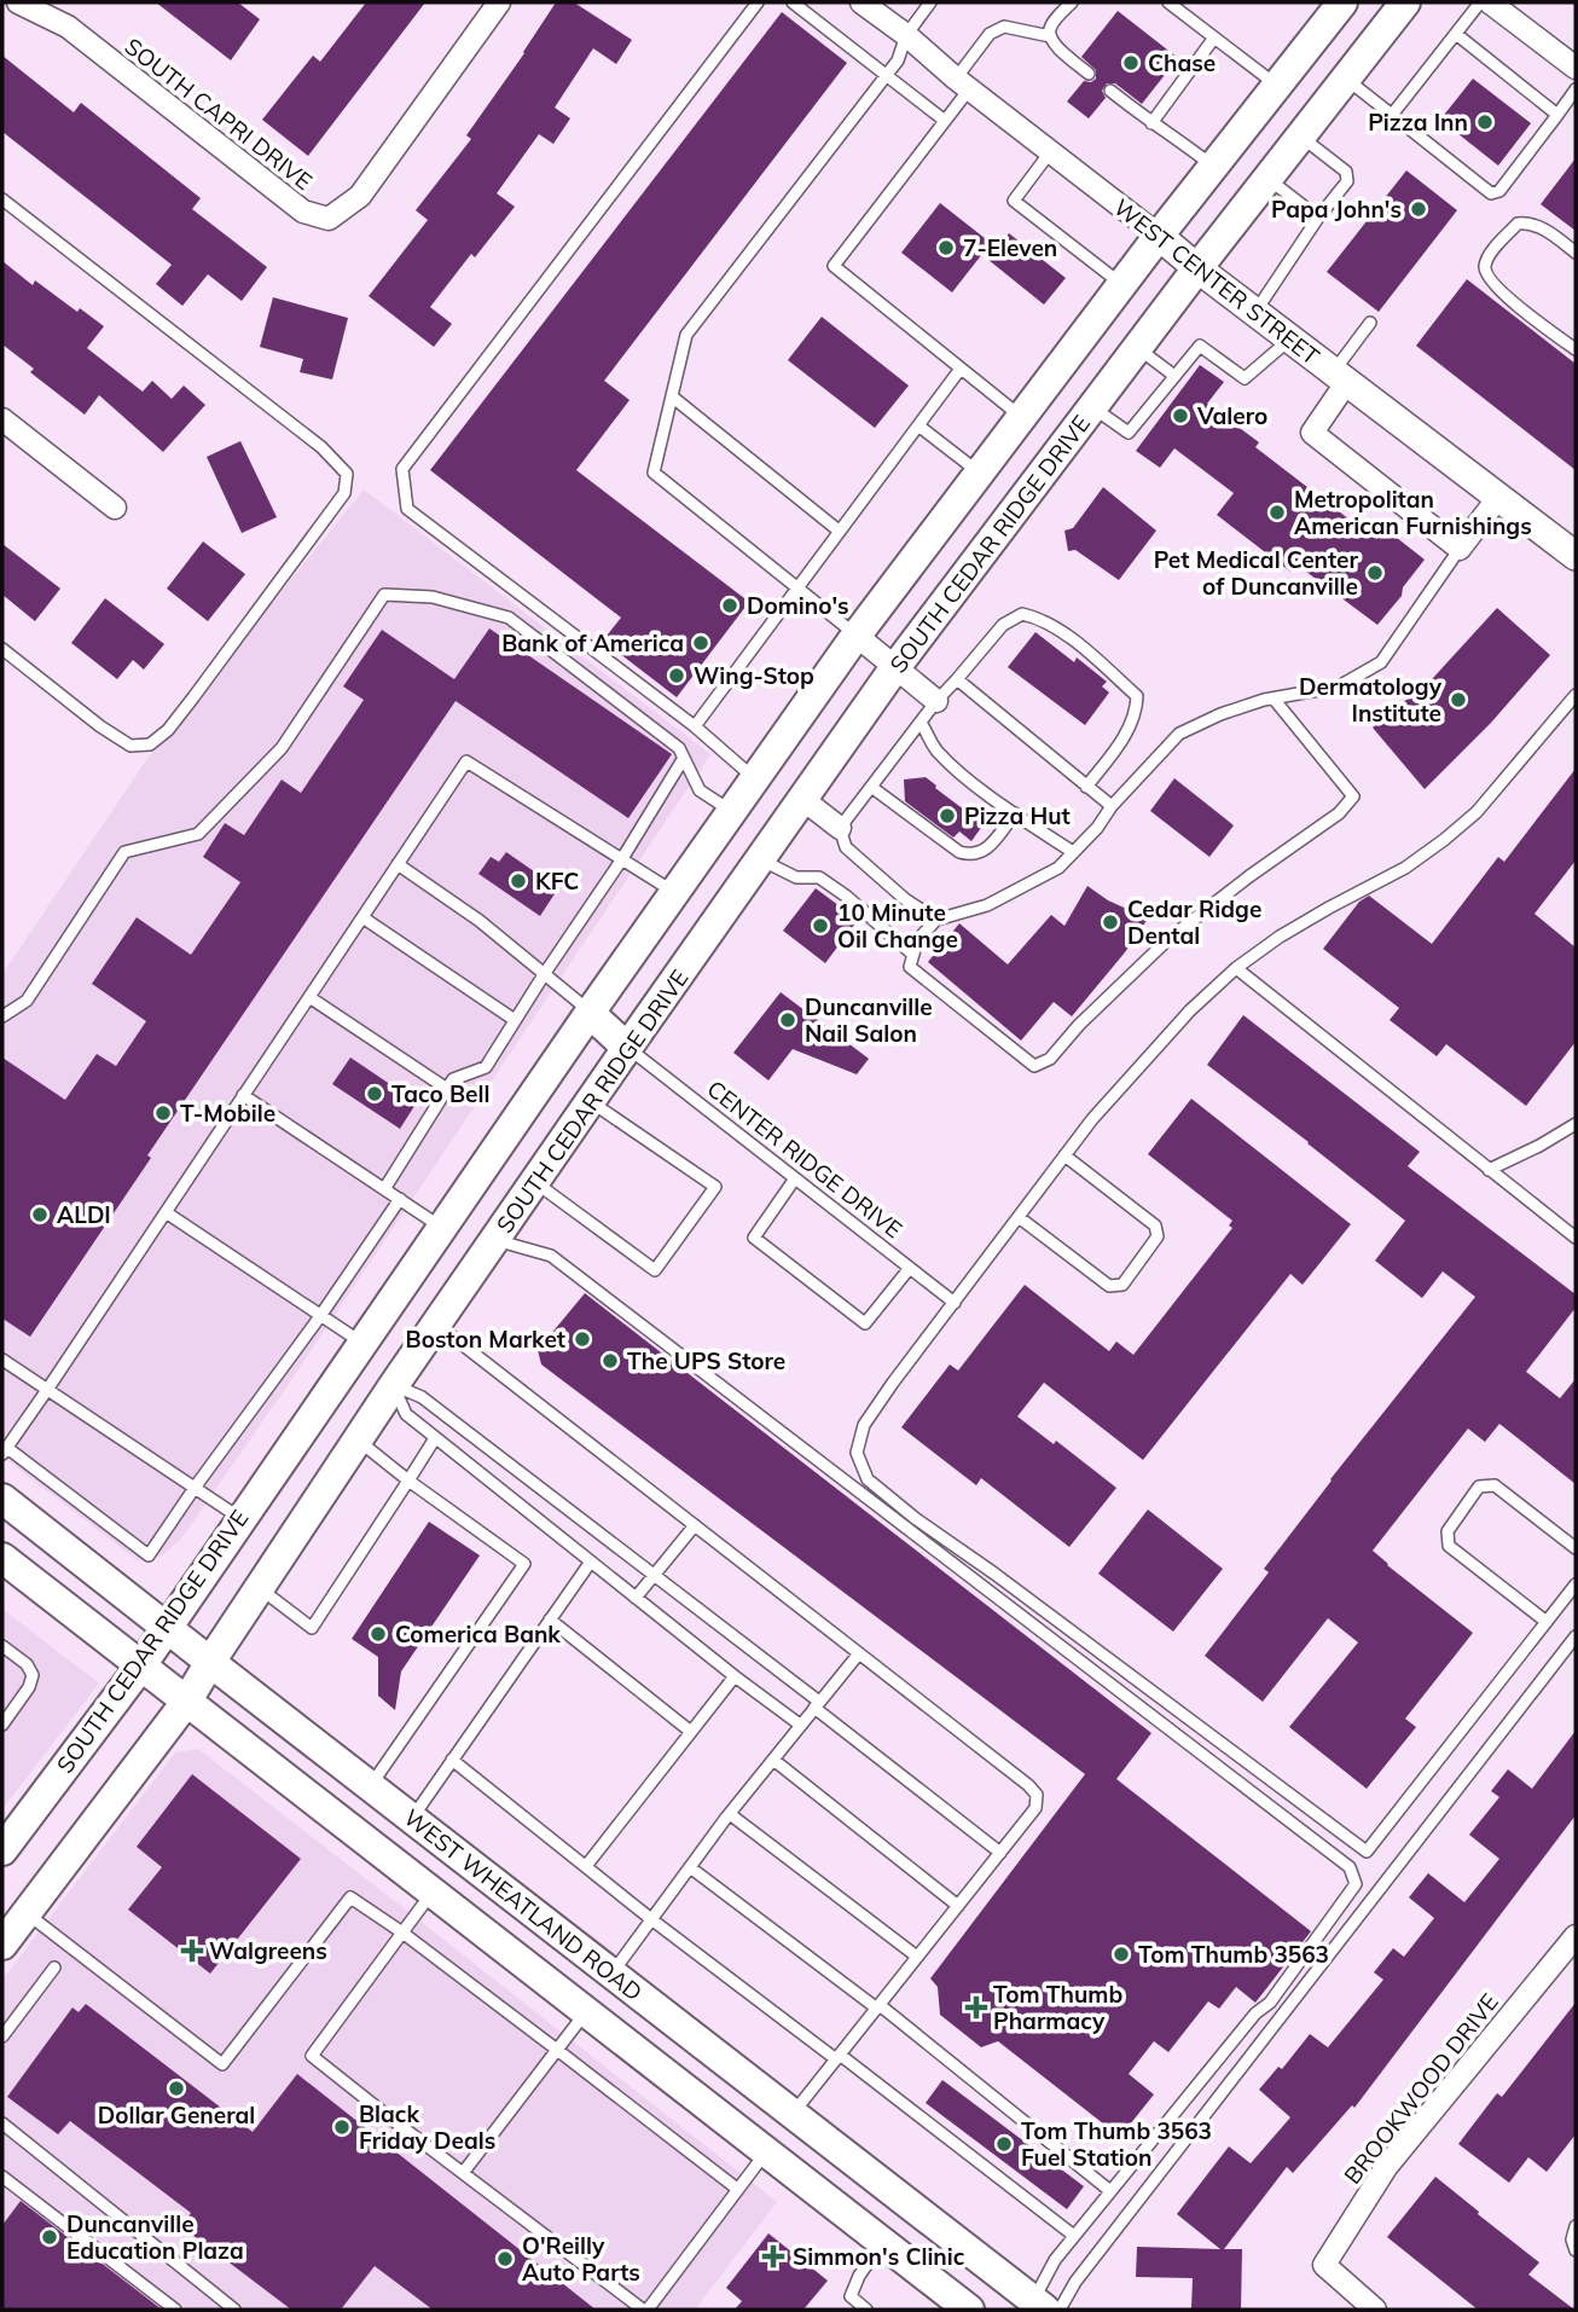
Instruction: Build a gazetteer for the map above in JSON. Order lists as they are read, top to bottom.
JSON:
{
  "streets": {
    "main road": ["SOUTH CEDAR RIDGE DRIVE", "WEST WHEATLAND ROAD"],
    "street": ["SOUTH CAPRI DRIVE", "WEST CENTER STREET", "BROOKWOOD DRIVE"],
    "lane": ["CENTER RIDGE DRIVE"]
  },
  "crossings": [
    ["WEST CENTER STREET", "SOUTH CEDAR RIDGE DRIVE"],
    ["SOUTH CEDAR RIDGE DRIVE", "CENTER RIDGE DRIVE"],
    ["SOUTH CEDAR RIDGE DRIVE", "WEST WHEATLAND ROAD"]
  ],
  "places": {
    "other": [
      "Chase",
      "Pizza Inn",
      "Papa John's",
      "7-Eleven",
      "Valero",
      "Metropolitan American Furnishings",
      "Pet Medical Center of Duncanville",
      "Domino's",
      "Bank of America",
      "Wing-Stop",
      "Dermatology Institute",
      "Pizza Hut",
      "KFC",
      "Cedar Ridge Dental",
      "10 Minute Oil Change",
      "Duncanville Nail Salon",
      "Taco Bell",
      "T-Mobile",
      "ALDI",
      "Boston Market",
      "The UPS Store",
      "Comerica Bank",
      "Tom Thumb 3563",
      "Dollar General",
      "Black Friday Deals",
      "Tom Thumb 3563 Fuel Station",
      "Duncanville Education Plaza",
      "O'Reilly Auto Parts"
    ],
    "health": ["Walgreens", "Tom Thumb Pharmacy", "Simmon's Clinic"]
  }
}
